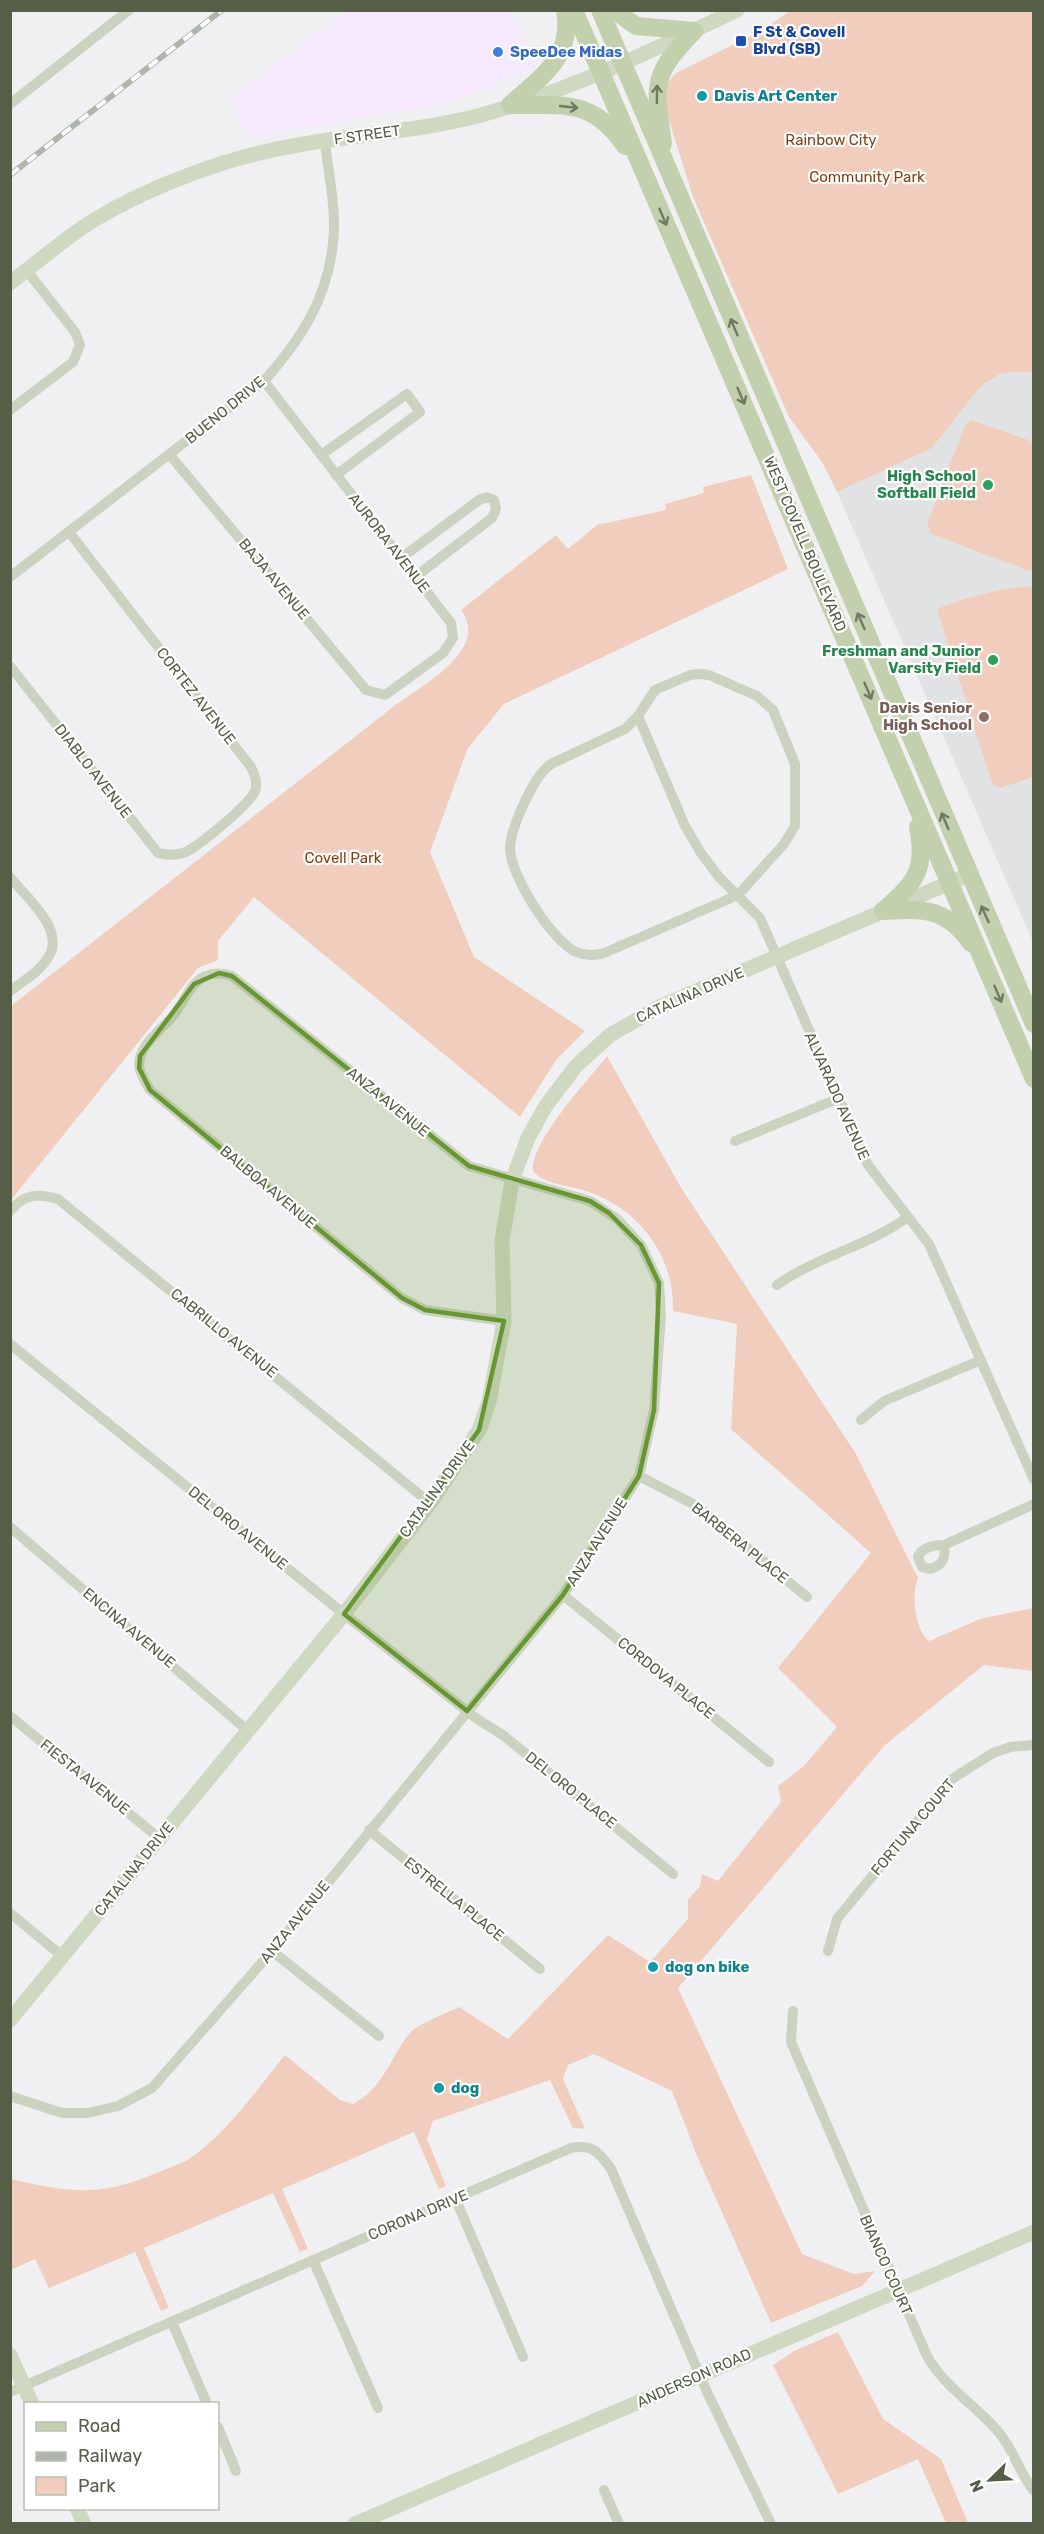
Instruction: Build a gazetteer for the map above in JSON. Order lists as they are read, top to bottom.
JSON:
{
  "streets": {
    "main road": ["WEST COVELL BOULEVARD"],
    "street": [
      "F STREET",
      "BUENO DRIVE",
      "AURORA AVENUE",
      "BAJA AVENUE",
      "CORTEZ AVENUE",
      "DIABLO AVENUE",
      "CATALINA DRIVE",
      "ALVARADO AVENUE",
      "ANZA AVENUE",
      "BALBOA AVENUE",
      "CABRILLO AVENUE",
      "DEL ORO AVENUE",
      "BARBERA PLACE",
      "ENCINA AVENUE",
      "CORDOVA PLACE",
      "FIESTA AVENUE",
      "DEL ORO PLACE",
      "FORTUNA COURT",
      "ESTRELLA PLACE",
      "CORONA DRIVE",
      "BIANCO COURT",
      "ANDERSON ROAD"
    ]
  },
  "crossings": [
    ["F STREET", "BUENO DRIVE"],
    ["F STREET", "WEST COVELL BOULEVARD"],
    ["BUENO DRIVE", "AURORA AVENUE"],
    ["BUENO DRIVE", "BAJA AVENUE"],
    ["BUENO DRIVE", "CORTEZ AVENUE"],
    ["AURORA AVENUE", "BAJA AVENUE"],
    ["WEST COVELL BOULEVARD", "CATALINA DRIVE"],
    ["CORTEZ AVENUE", "DIABLO AVENUE"],
    ["CATALINA DRIVE", "ALVARADO AVENUE"],
    ["CATALINA DRIVE", "ANZA AVENUE"],
    ["CATALINA DRIVE", "BALBOA AVENUE"],
    ["CATALINA DRIVE", "CABRILLO AVENUE"],
    ["CATALINA DRIVE", "DEL ORO AVENUE"],
    ["CATALINA DRIVE", "ENCINA AVENUE"],
    ["CATALINA DRIVE", "FIESTA AVENUE"],
    ["ANZA AVENUE", "BALBOA AVENUE"],
    ["ANZA AVENUE", "DEL ORO AVENUE"],
    ["ANZA AVENUE", "BARBERA PLACE"],
    ["ANZA AVENUE", "CORDOVA PLACE"],
    ["ANZA AVENUE", "DEL ORO PLACE"],
    ["ANZA AVENUE", "ESTRELLA PLACE"],
    ["DEL ORO AVENUE", "DEL ORO PLACE"],
    ["CORONA DRIVE", "ANDERSON ROAD"],
    ["BIANCO COURT", "ANDERSON ROAD"]
  ],
  "parks": ["Rainbow City", "Community Park", "Covell Park"],
  "places": {
    "transit": ["F St & Covell Blvd (SB)"],
    "other": [
      "SpeeDee Midas",
      "Davis Art Center",
      "High School Softball Field",
      "Freshman and Junior Varsity Field",
      "Davis Senior High School",
      "dog on bike",
      "dog"
    ]
  },
  "legend": ["Road", "Railway", "Park"],
  "north": "bottom left"
}
